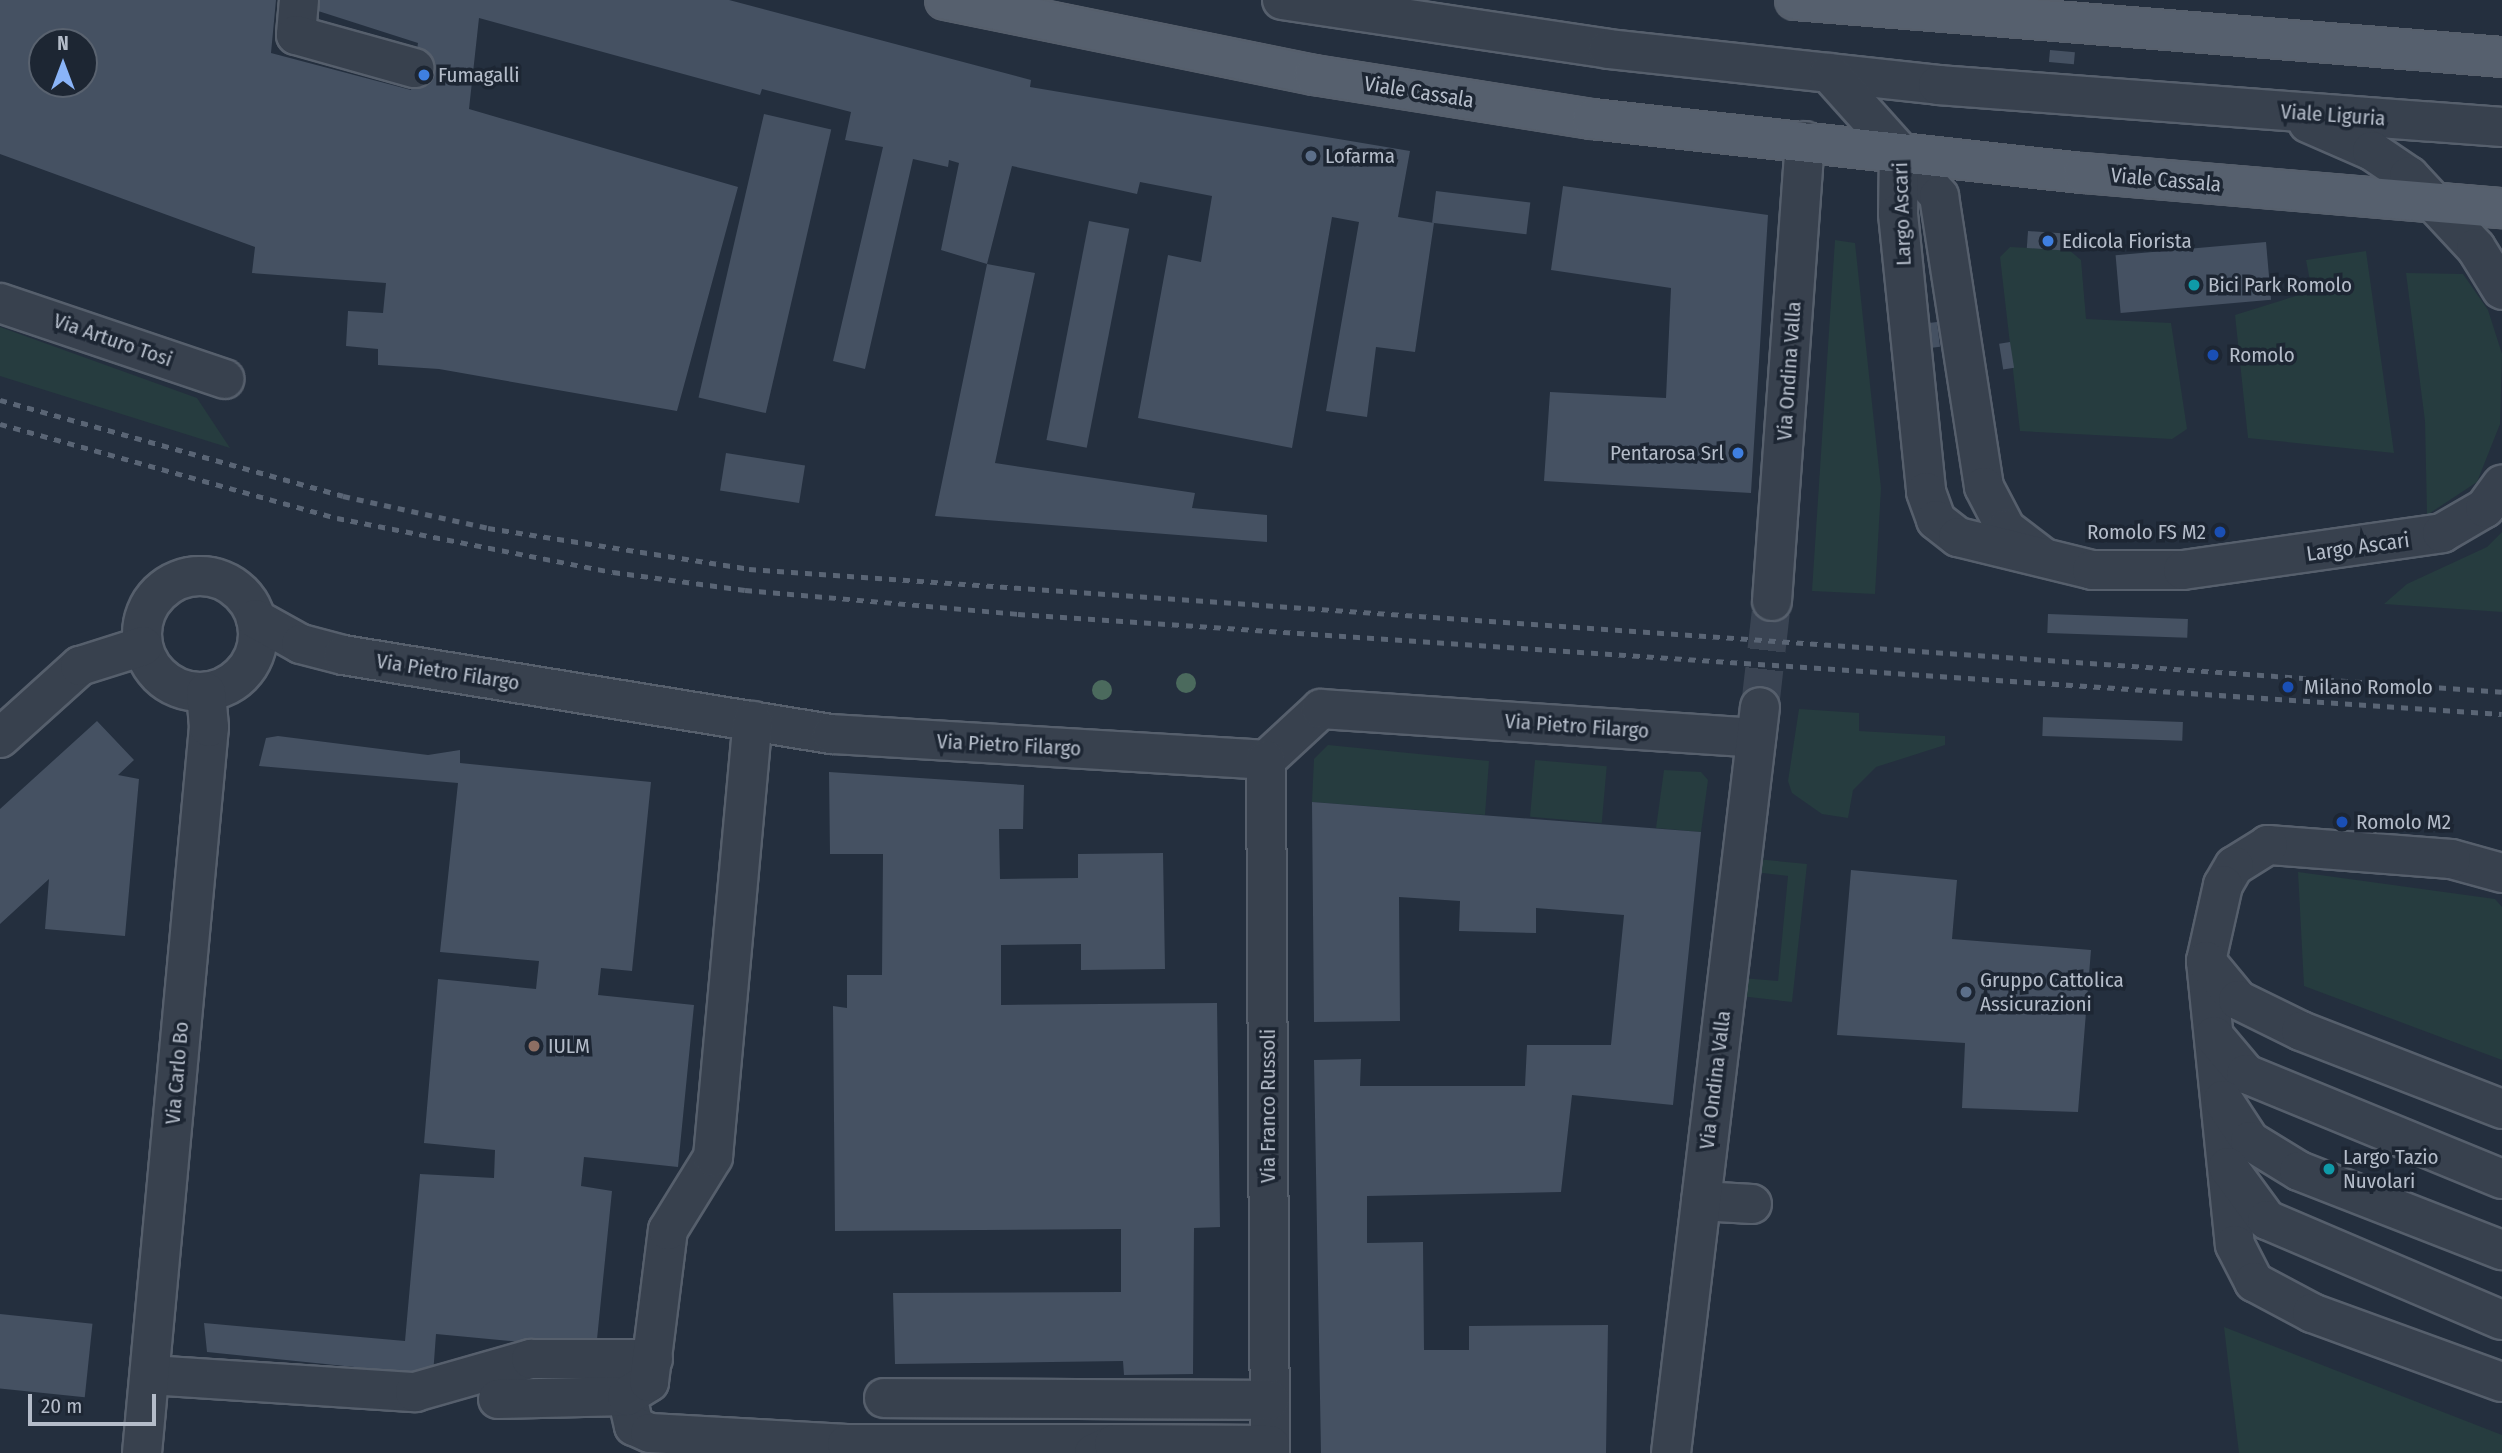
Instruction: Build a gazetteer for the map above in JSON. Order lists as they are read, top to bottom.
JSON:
{
  "streets": {
    "main road": ["Viale Cassala"],
    "street": [
      "Viale Liguria",
      "Largo Ascari",
      "Via Arturo Tosi",
      "Via Ondina Valla",
      "Via Pietro Filargo",
      "Via Carlo Bo",
      "Via Franco Russoli"
    ]
  },
  "crossings": [
    ["Viale Cassala", "Viale Liguria"],
    ["Viale Cassala", "Largo Ascari"],
    ["Viale Cassala", "Via Ondina Valla"],
    ["Via Ondina Valla", "Via Pietro Filargo"],
    ["Via Pietro Filargo", "Via Carlo Bo"],
    ["Via Pietro Filargo", "Via Franco Russoli"]
  ],
  "places": [
    "Fumagalli",
    "Lofarma",
    "Edicola Fiorista",
    "Bici Park Romolo",
    "Romolo",
    "Pentarosa Srl",
    "Romolo FS M2",
    "Milano Romolo",
    "Romolo M2",
    "Gruppo Cattolica Assicurazioni",
    "IULM",
    "Largo Tazio Nuvolari"
  ],
  "scale_bar": "20 m",
  "north": "top"
}
